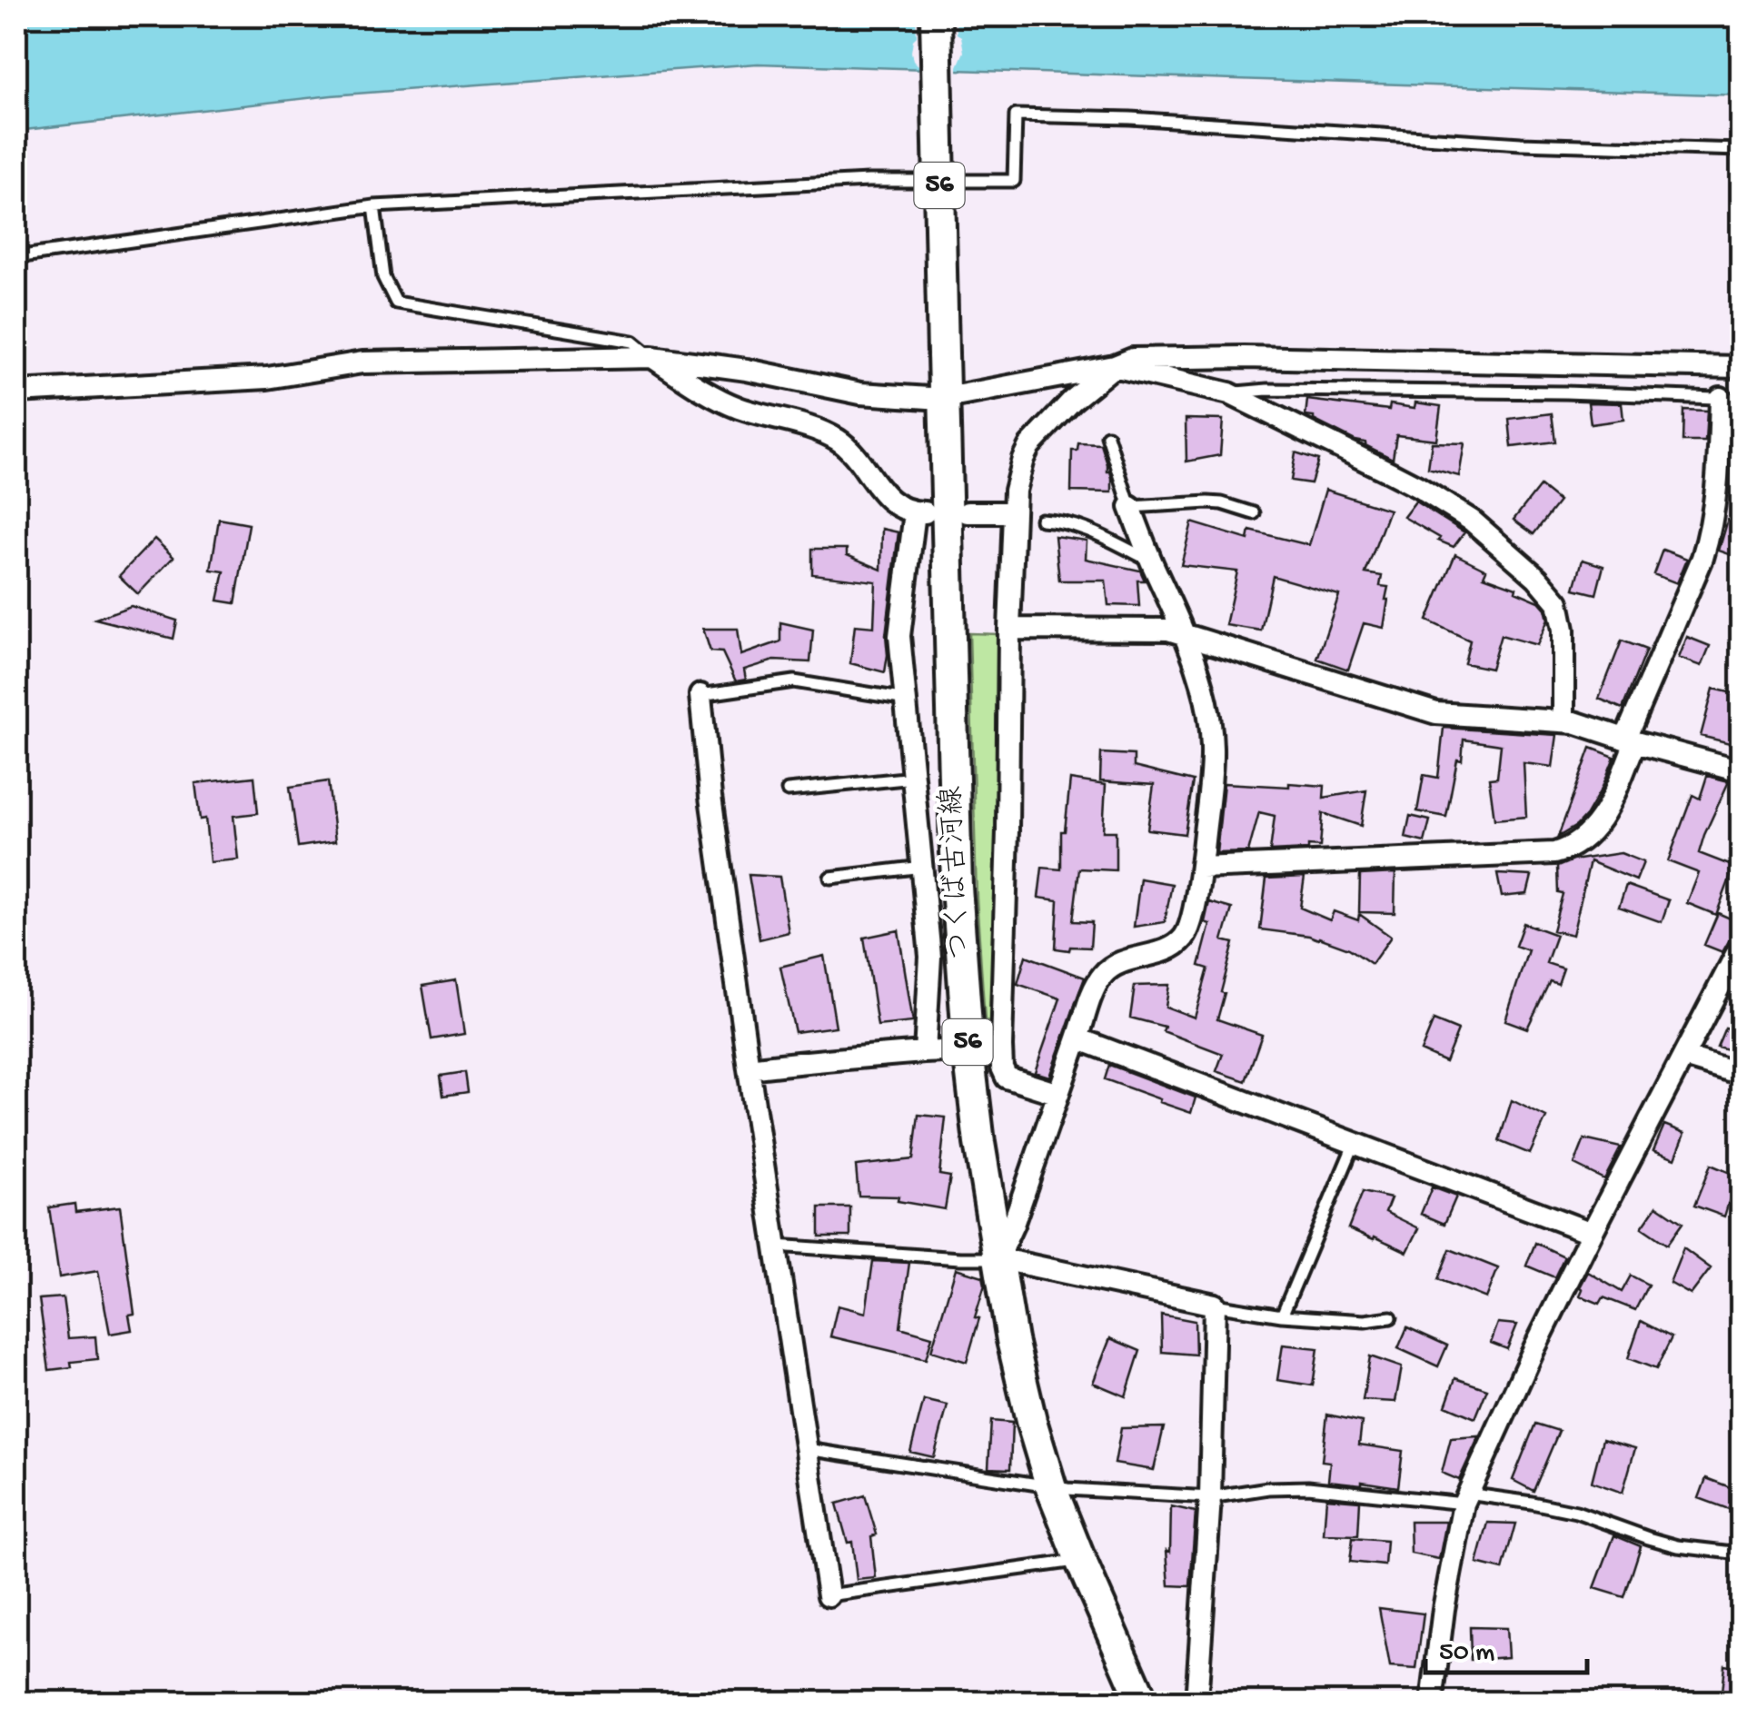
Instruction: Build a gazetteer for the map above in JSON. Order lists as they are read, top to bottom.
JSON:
{
  "streets": {
    "main road": ["56", "つくば古河線"]
  },
  "scale_bar": "50 m"
}
